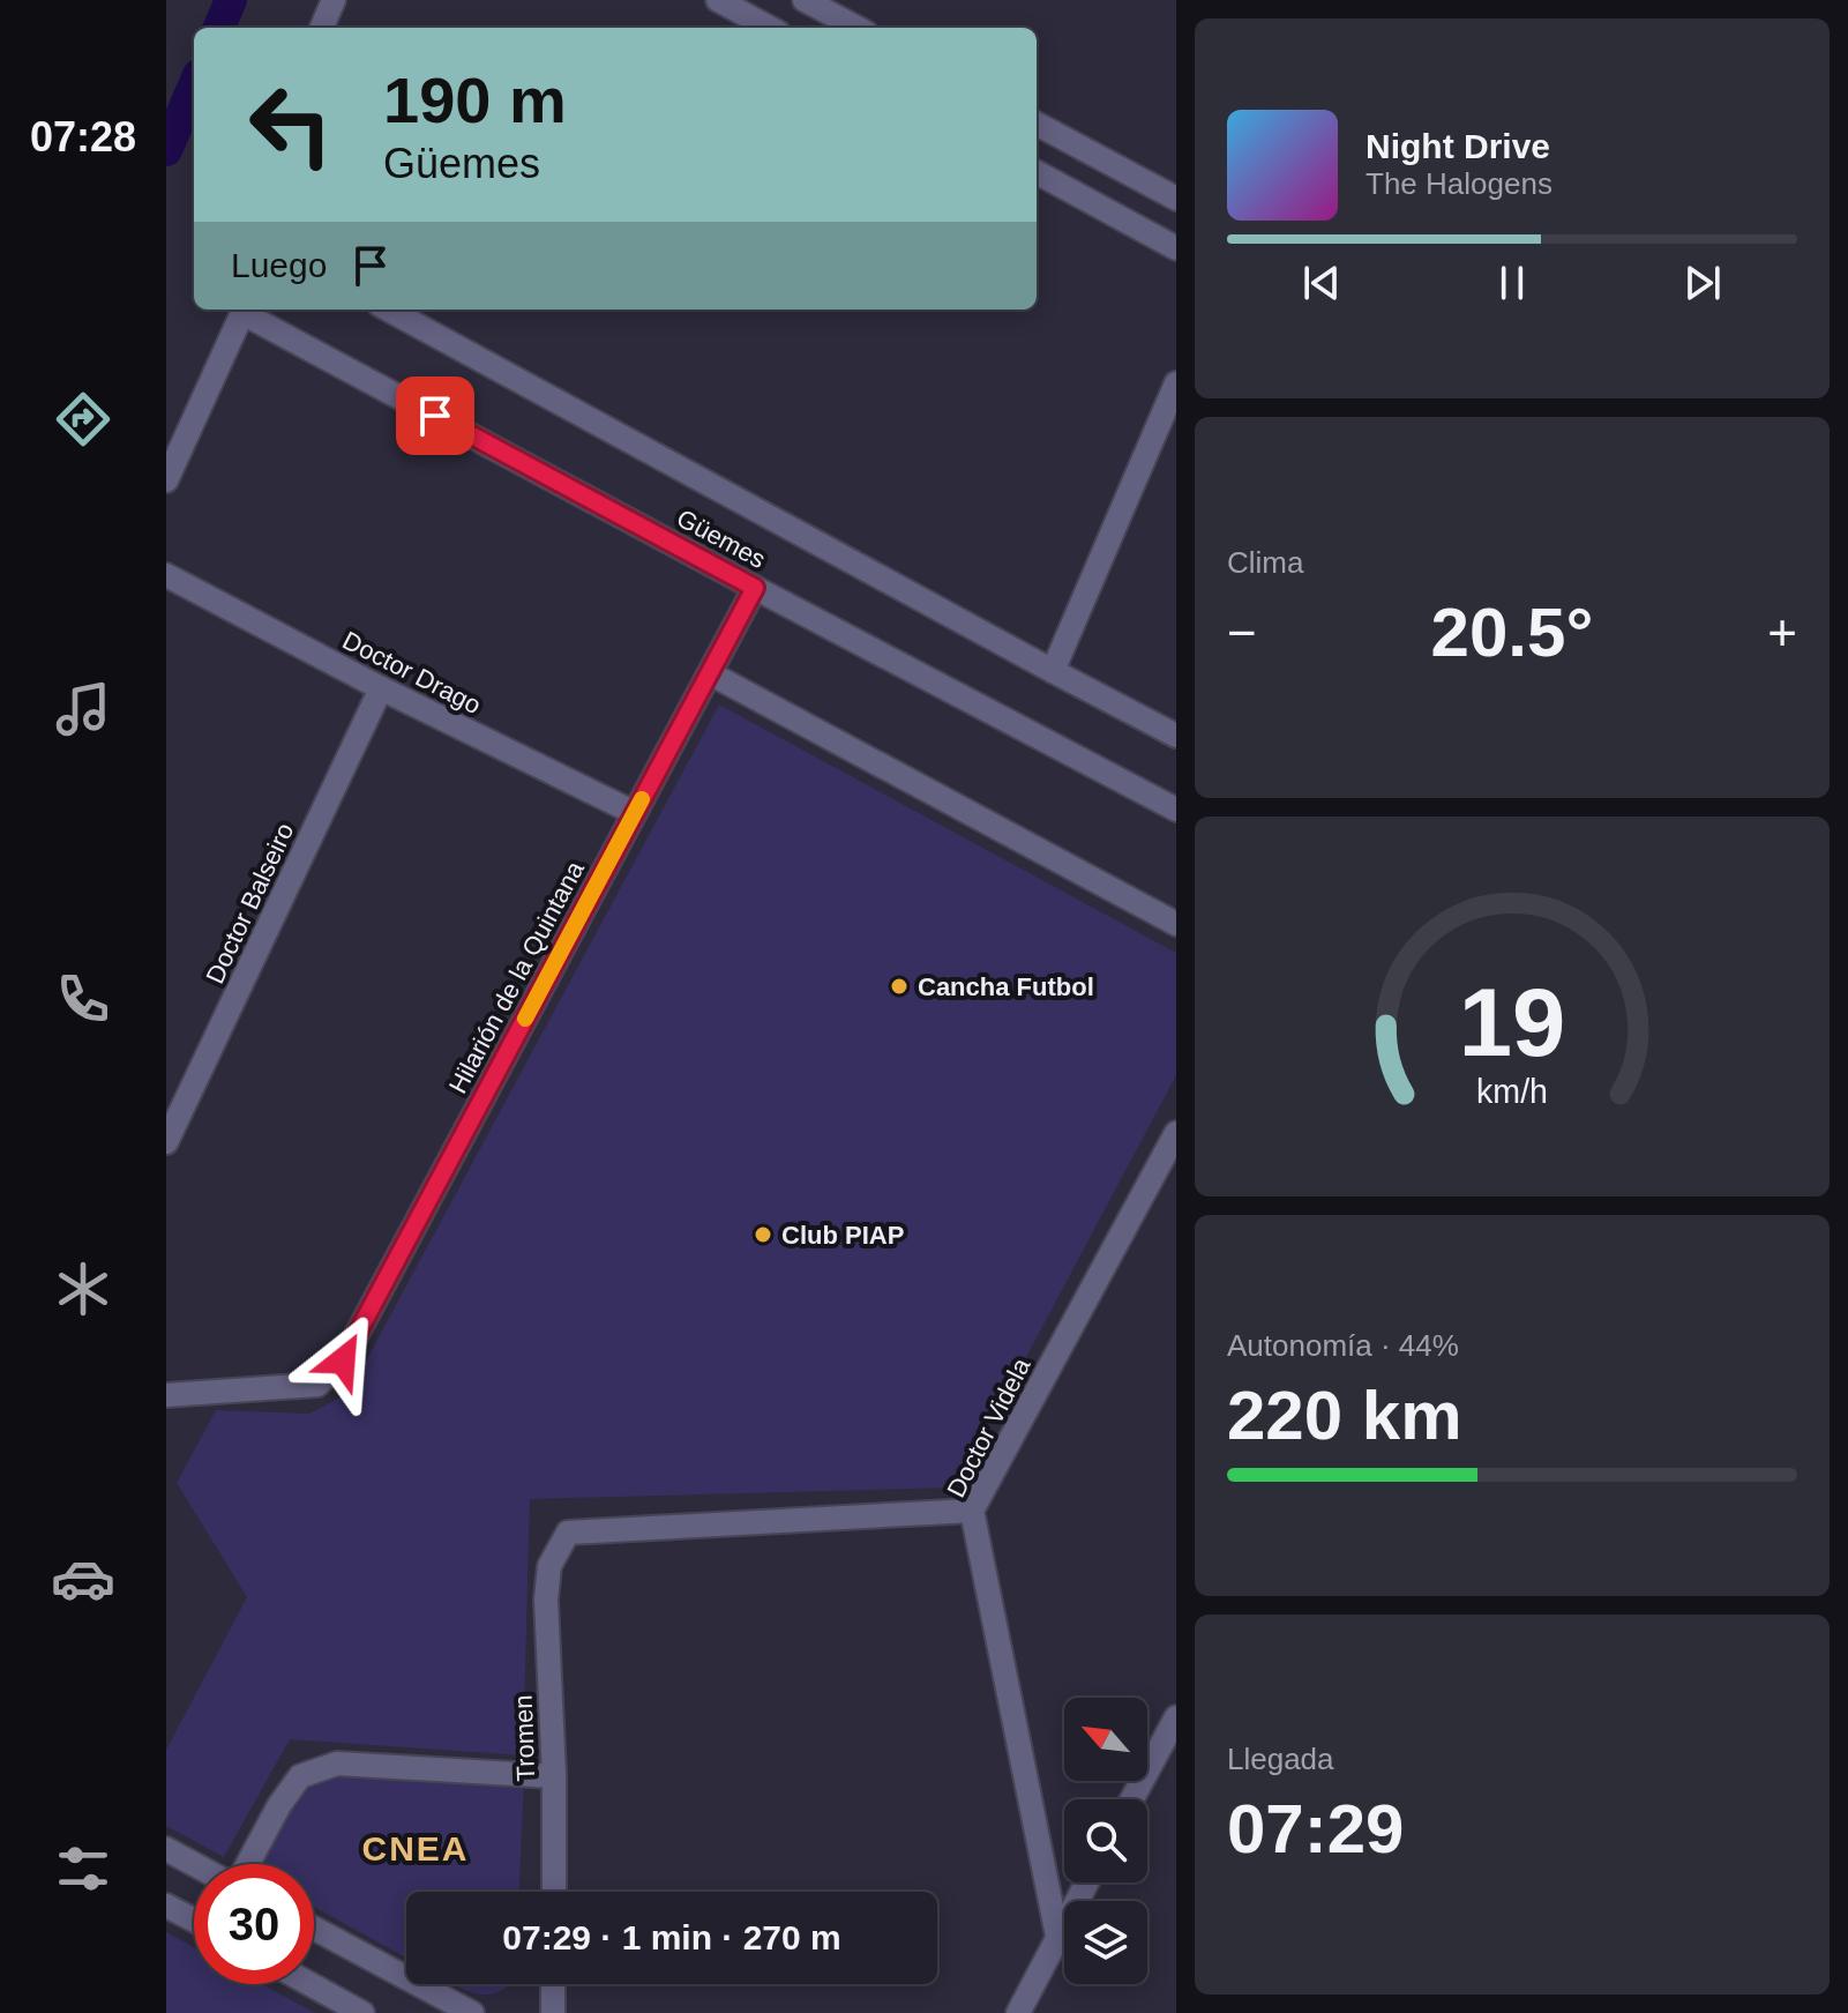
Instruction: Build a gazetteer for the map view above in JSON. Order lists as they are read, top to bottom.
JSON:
{
  "streets": {
    "street": [
      "Güemes",
      "Doctor Drago",
      "Doctor Balseiro",
      "Hilarión de la Quintana",
      "Doctor Videla",
      "Tromen"
    ]
  },
  "crossings": [
    ["Güemes", "Hilarión de la Quintana"],
    ["Doctor Drago", "Doctor Balseiro"],
    ["Doctor Drago", "Hilarión de la Quintana"],
    ["Doctor Videla", "Tromen"]
  ],
  "districts": ["CNEA"],
  "places": ["Cancha Futbol", "Club PIAP"],
  "north": "top left",
  "page": {
    "tabs": "07:28",
    "turn": ["190 m", "Güemes"],
    "song": ["Night Drive", "The Halogens"],
    "then": "Luego",
    "tile": [
      "Clima",
      ["Autonomía · 44%", "220 km"],
      ["Llegada", "07:29"]
    ],
    "heat": ["−", "20.5°", "+"],
    "limit": "30",
    "trip": "07:29 · 1 min · 270 m",
    "gauge": ["19", "km/h"]
  }
}
